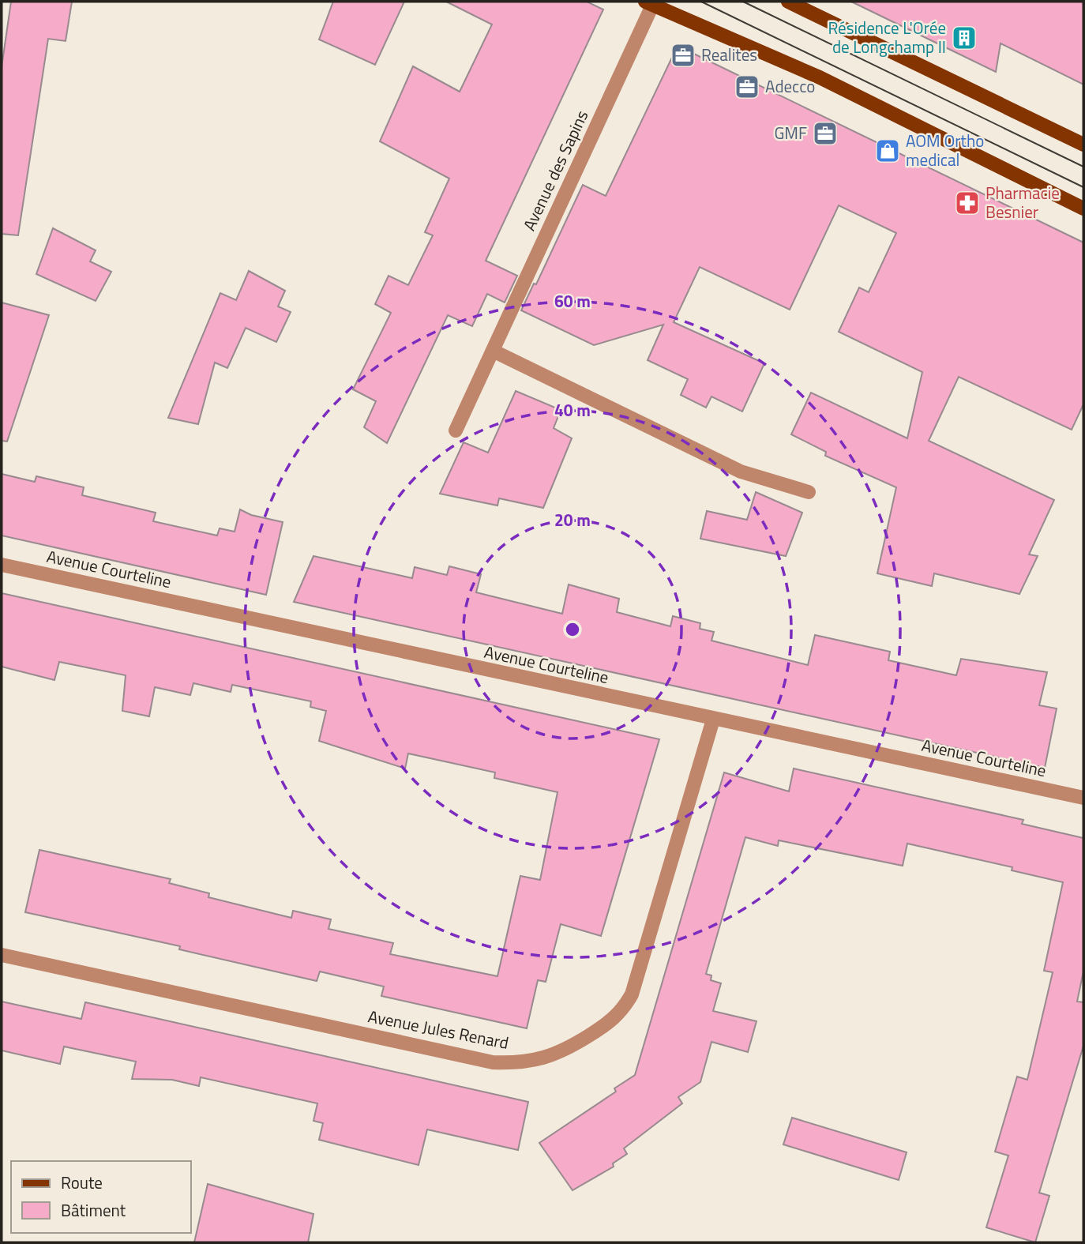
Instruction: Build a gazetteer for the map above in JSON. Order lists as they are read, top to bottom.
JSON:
{
  "streets": {
    "street": ["Avenue des Sapins", "Avenue Courteline", "Avenue Jules Renard"]
  },
  "crossings": [
    ["Avenue Courteline", "Avenue Jules Renard"]
  ],
  "places": {
    "building": ["Résidence L'Orée de Longchamp II"],
    "office": ["Realites", "Adecco", "GMF"],
    "shop": ["AOM Ortho medical"],
    "pharmacy": ["Pharmacie Besnier"]
  },
  "legend": ["Route", "Bâtiment"],
  "rings": ["60 m", "40 m", "20 m"]
}
